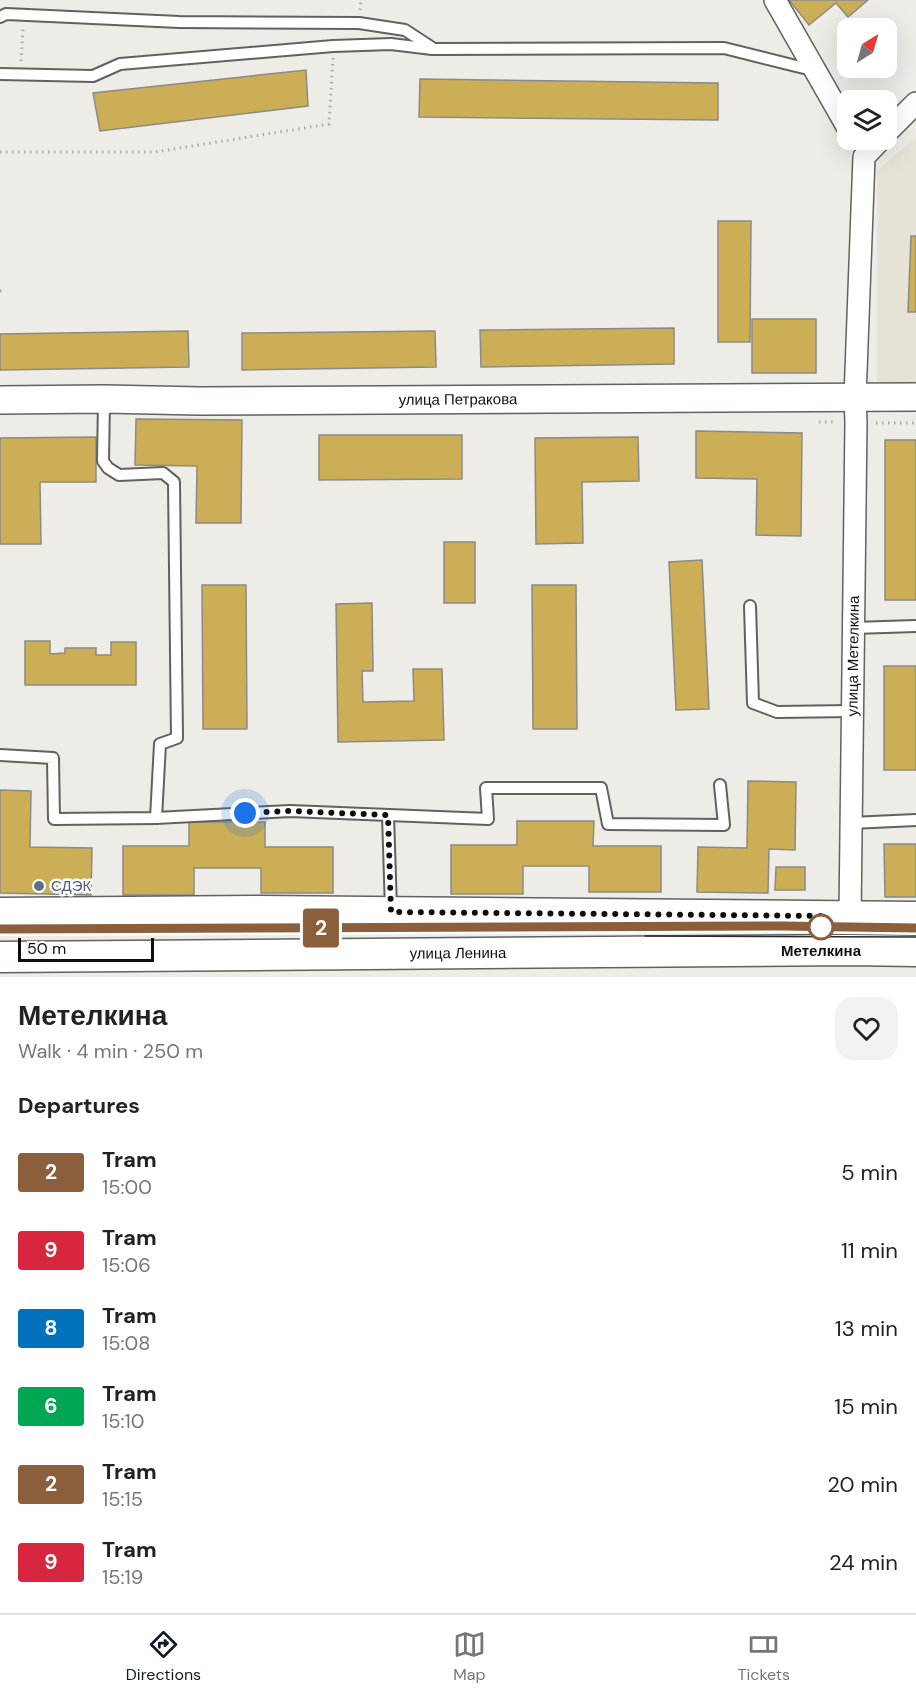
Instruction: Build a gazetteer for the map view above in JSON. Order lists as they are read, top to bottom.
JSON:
{
  "streets": {
    "main road": ["улица Ленина"],
    "street": ["улица Петракова", "улица Метелкина"]
  },
  "crossings": [
    ["улица Петракова", "улица Метелкина"]
  ],
  "places": ["СДЭК", "Метелкина"],
  "lines": ["tram line 2"],
  "scale_bar": "50 m",
  "north": "top right",
  "page": {
    "on_map": "2",
    "scale": "50 m",
    "heading": [
      ["Метелкина", "Walk · 4 min · 250 m"],
      "Departures"
    ],
    "list": [
      {
        "mark": "2",
        "name": "Tram",
        "note": "15:00",
        "value": "5 min"
      },
      {
        "mark": "9",
        "name": "Tram",
        "note": "15:06",
        "value": "11 min"
      },
      {
        "mark": "8",
        "name": "Tram",
        "note": "15:08",
        "value": "13 min"
      },
      {
        "mark": "6",
        "name": "Tram",
        "note": "15:10",
        "value": "15 min"
      },
      {
        "mark": "2",
        "name": "Tram",
        "note": "15:15",
        "value": "20 min"
      },
      {
        "mark": "9",
        "name": "Tram",
        "note": "15:19",
        "value": "24 min"
      }
    ],
    "tabs": ["Directions", "Map", "Tickets"]
  }
}
